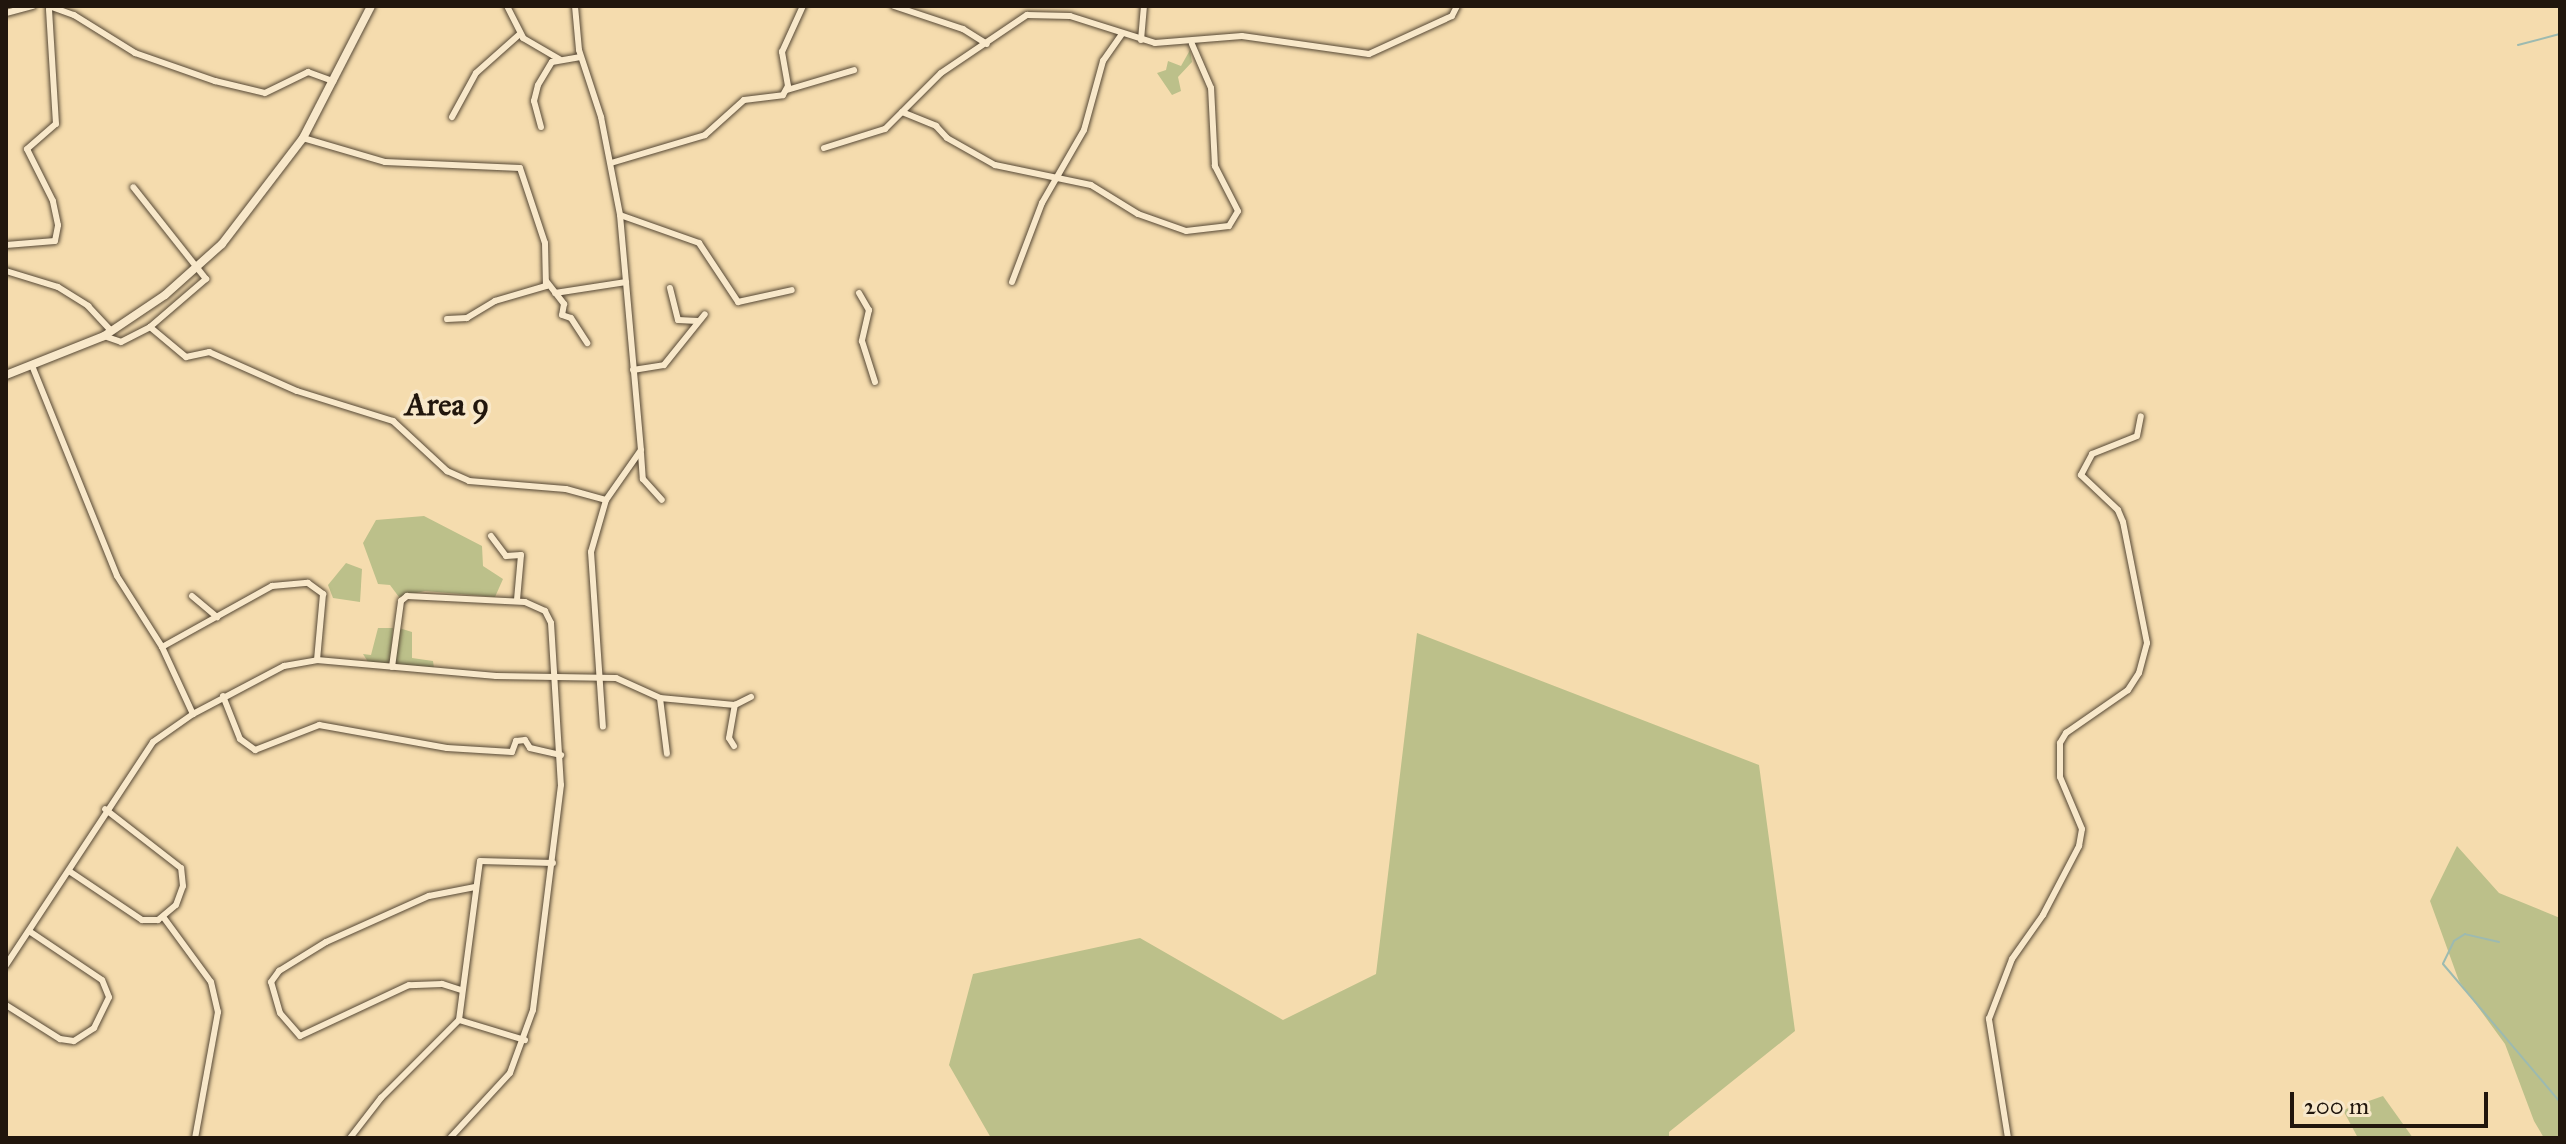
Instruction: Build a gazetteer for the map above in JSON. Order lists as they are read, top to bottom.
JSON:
{
  "districts": ["Area 9"],
  "scale_bar": "200 m"
}
